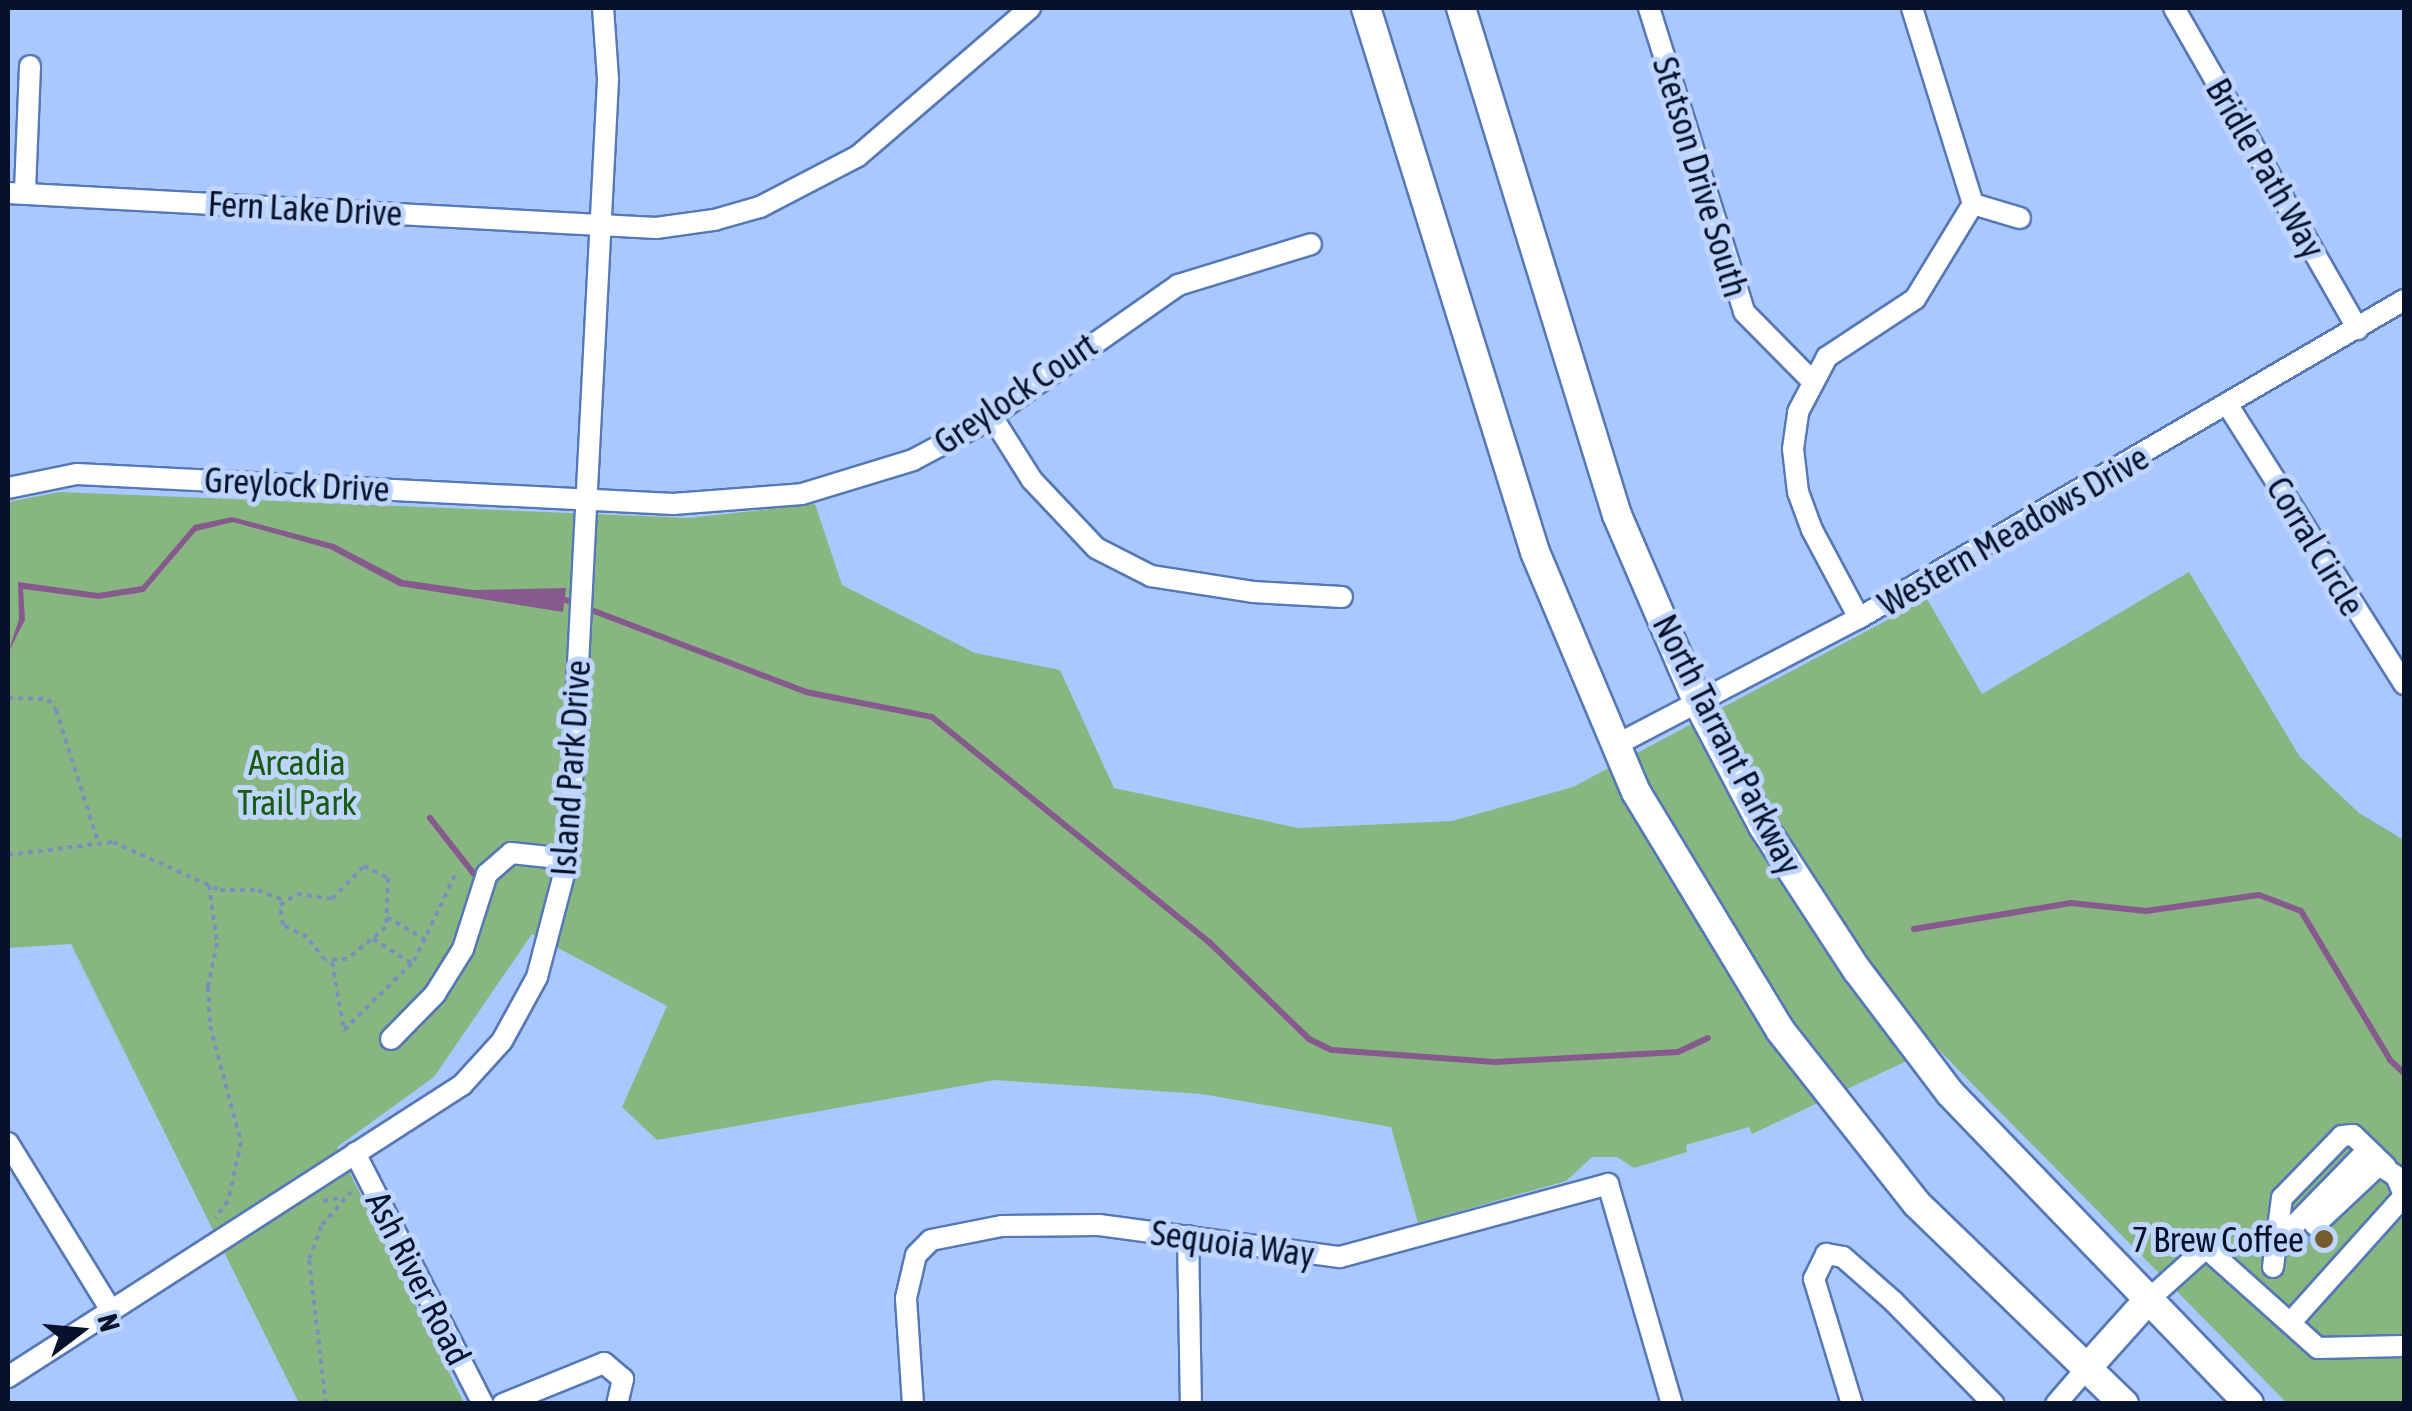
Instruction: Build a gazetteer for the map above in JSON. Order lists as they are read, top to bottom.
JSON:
{
  "streets": {
    "main road": ["North Tarrant Parkway"],
    "street": [
      "Bridle Path Way",
      "Stetson Drive South",
      "Fern Lake Drive",
      "Greylock Court",
      "Greylock Drive",
      "Western Meadows Drive",
      "Corral Circle",
      "Island Park Drive",
      "Sequoia Way",
      "Ash River Road"
    ]
  },
  "crossings": [
    ["Bridle Path Way", "Western Meadows Drive"],
    ["Fern Lake Drive", "Island Park Drive"],
    ["Greylock Court", "Greylock Drive"],
    ["Greylock Court", "Island Park Drive"],
    ["Greylock Drive", "Island Park Drive"],
    ["Western Meadows Drive", "Corral Circle"],
    ["Western Meadows Drive", "North Tarrant Parkway"],
    ["Island Park Drive", "Ash River Road"]
  ],
  "parks": ["Arcadia Trail Park"],
  "places": ["7 Brew Coffee"],
  "north": "right"
}
